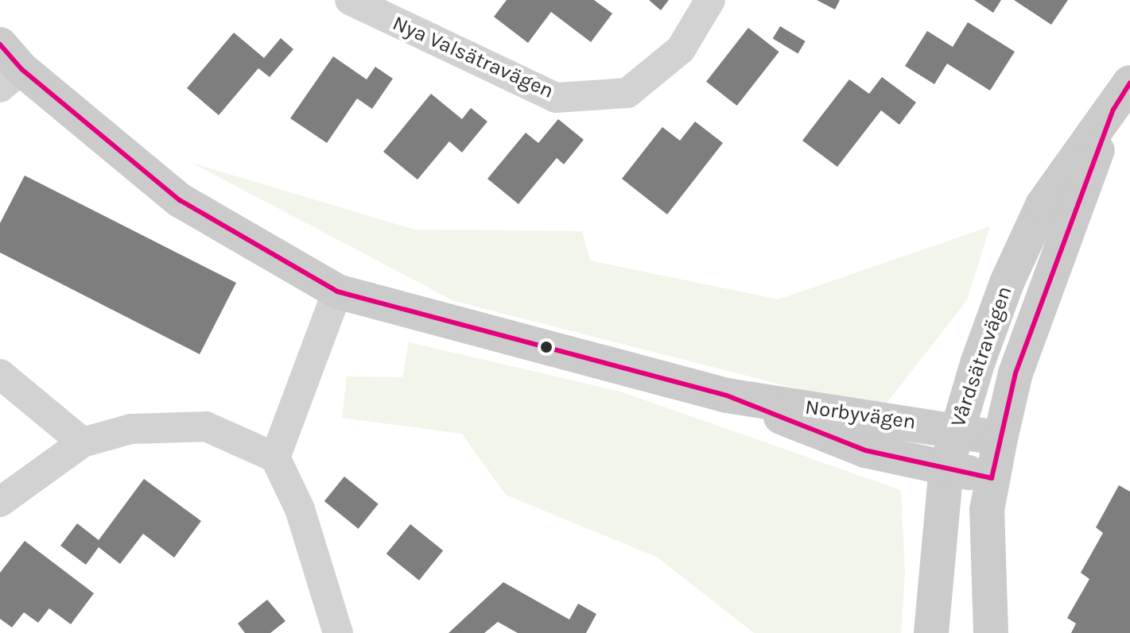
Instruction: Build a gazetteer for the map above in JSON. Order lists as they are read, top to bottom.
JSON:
{
  "streets": {
    "street": ["Nya Valsätravägen", "Vårdsätravägen", "Norbyvägen"]
  },
  "crossings": [
    ["Vårdsätravägen", "Norbyvägen"]
  ]
}
